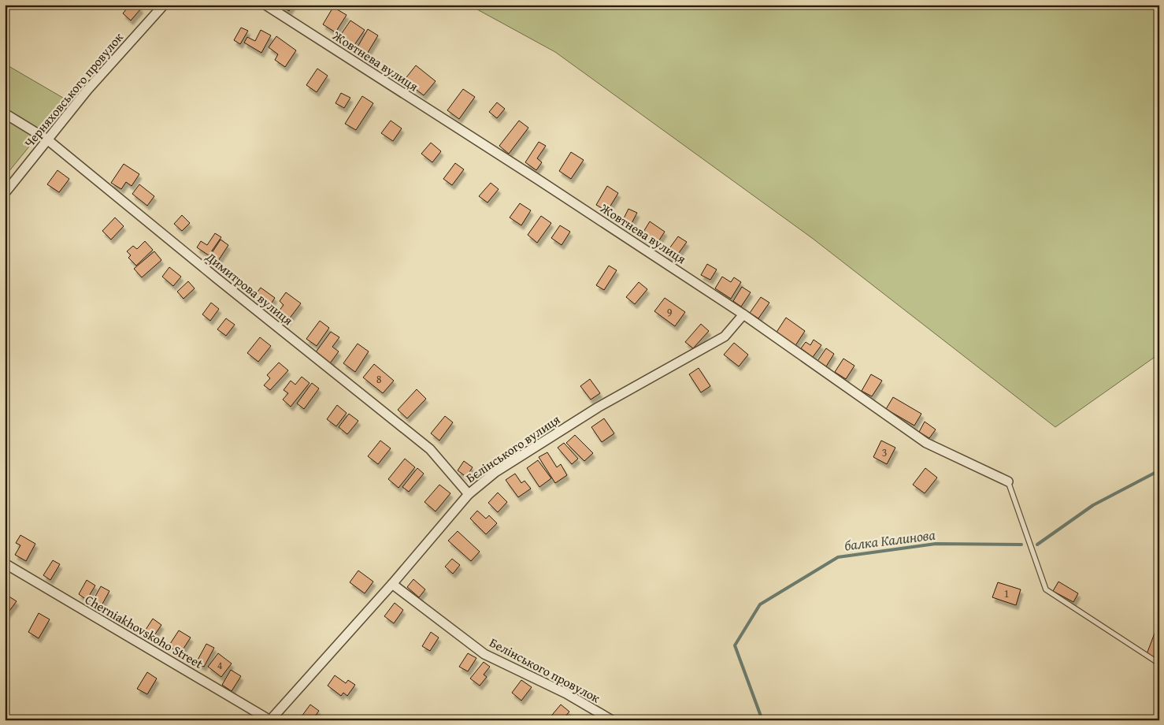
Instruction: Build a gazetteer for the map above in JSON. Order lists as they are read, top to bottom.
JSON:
{
  "streets": {
    "street": [
      "Жовтнева вулиця",
      "Черняховського провулок",
      "Димитрова вулиця",
      "Бєлінського вулиця",
      "Cherniakhovskoho Street",
      "Белінського провулок"
    ]
  },
  "crossings": [
    ["Жовтнева вулиця", "Бєлінського вулиця"],
    ["Черняховського провулок", "Димитрова вулиця"],
    ["Димитрова вулиця", "Бєлінського вулиця"],
    ["Бєлінського вулиця", "Cherniakhovskoho Street"],
    ["Бєлінського вулиця", "Белінського провулок"]
  ],
  "water": ["балка Калинова"],
  "house_numbers": [
    "9",
    "8",
    "3",
    "1",
    "4"
  ]
}
